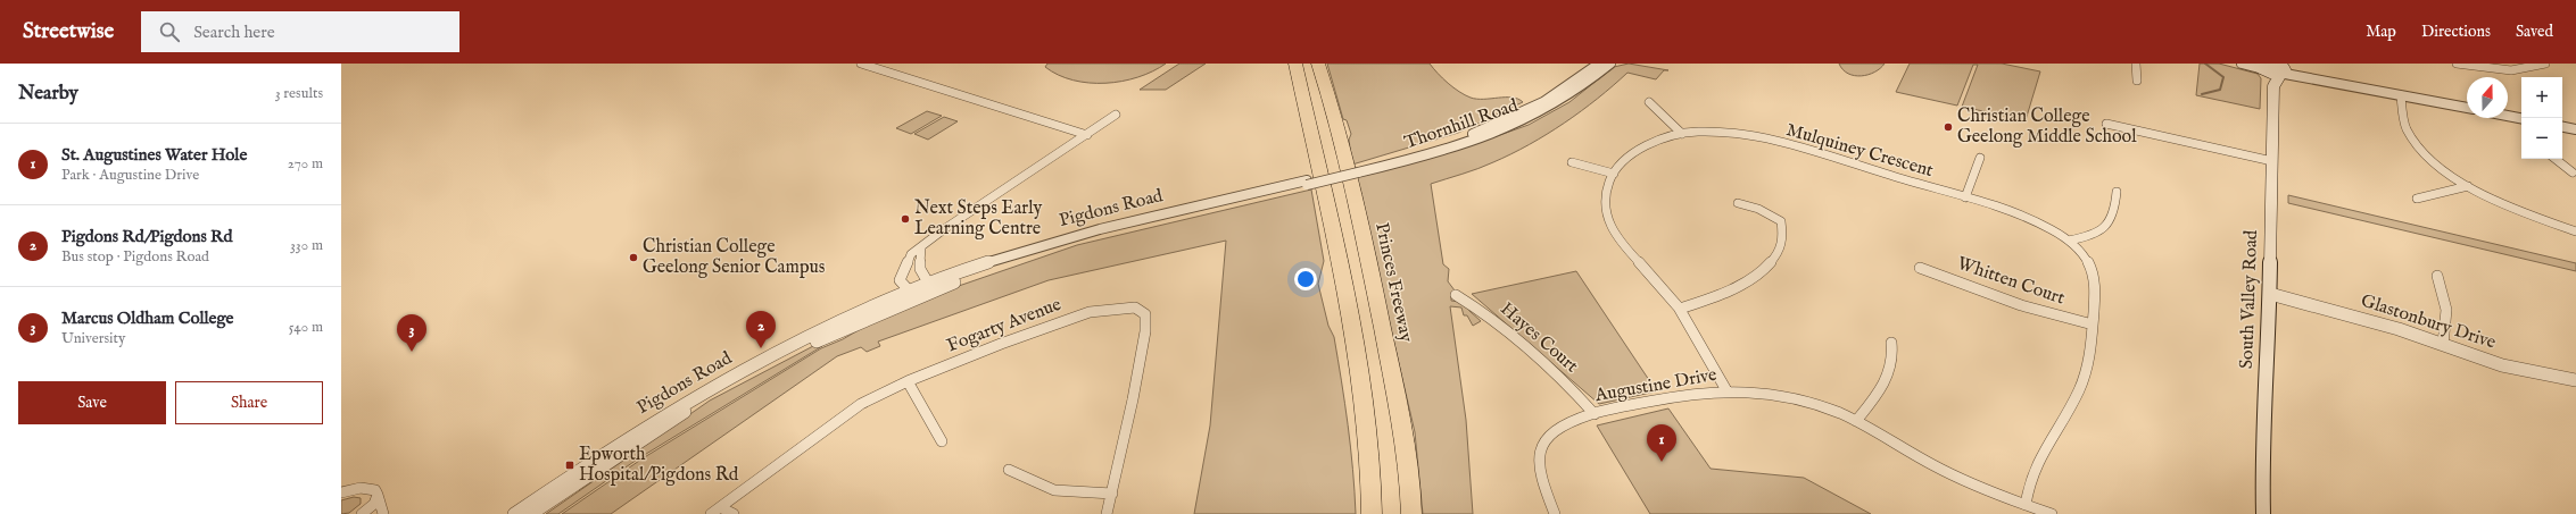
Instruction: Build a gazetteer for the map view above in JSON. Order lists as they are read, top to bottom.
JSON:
{
  "streets": {
    "highway": ["Princes Freeway"],
    "main road": ["South Valley Road"],
    "street": [
      "Thornhill Road",
      "Mulquiney Crescent",
      "Pigdons Road",
      "Whitten Court",
      "Glastonbury Drive",
      "Fogarty Avenue",
      "Hayes Court",
      "Augustine Drive"
    ]
  },
  "crossings": [
    ["Thornhill Road", "Pigdons Road"],
    ["Mulquiney Crescent", "Whitten Court"],
    ["Mulquiney Crescent", "Augustine Drive"],
    ["South Valley Road", "Glastonbury Drive"],
    ["Hayes Court", "Augustine Drive"]
  ],
  "places": {
    "other": ["Christian College Geelong Middle School", "Next Steps Early Learning Centre", "Christian College Geelong Senior Campus"],
    "transit": ["Epworth Hospital/Pigdons Rd"]
  },
  "north": "top",
  "page": {
    "header": "Streetwise",
    "search": "Search here",
    "nav": ["Map", "Directions", "Saved"],
    "heading": ["Nearby", "3 results"],
    "map_buttons": ["+", "−"],
    "list": [
      {
        "mark": "1",
        "name": "St. Augustines Water Hole",
        "note": "Park · Augustine Drive",
        "value": "270 m"
      },
      {
        "mark": "2",
        "name": "Pigdons Rd/Pigdons Rd",
        "note": "Bus stop · Pigdons Road",
        "value": "330 m"
      },
      {
        "mark": "3",
        "name": "Marcus Oldham College",
        "note": "University",
        "value": "540 m"
      }
    ],
    "pins": ["2", "3", "1"],
    "buttons": ["Save", "Share"]
  }
}
